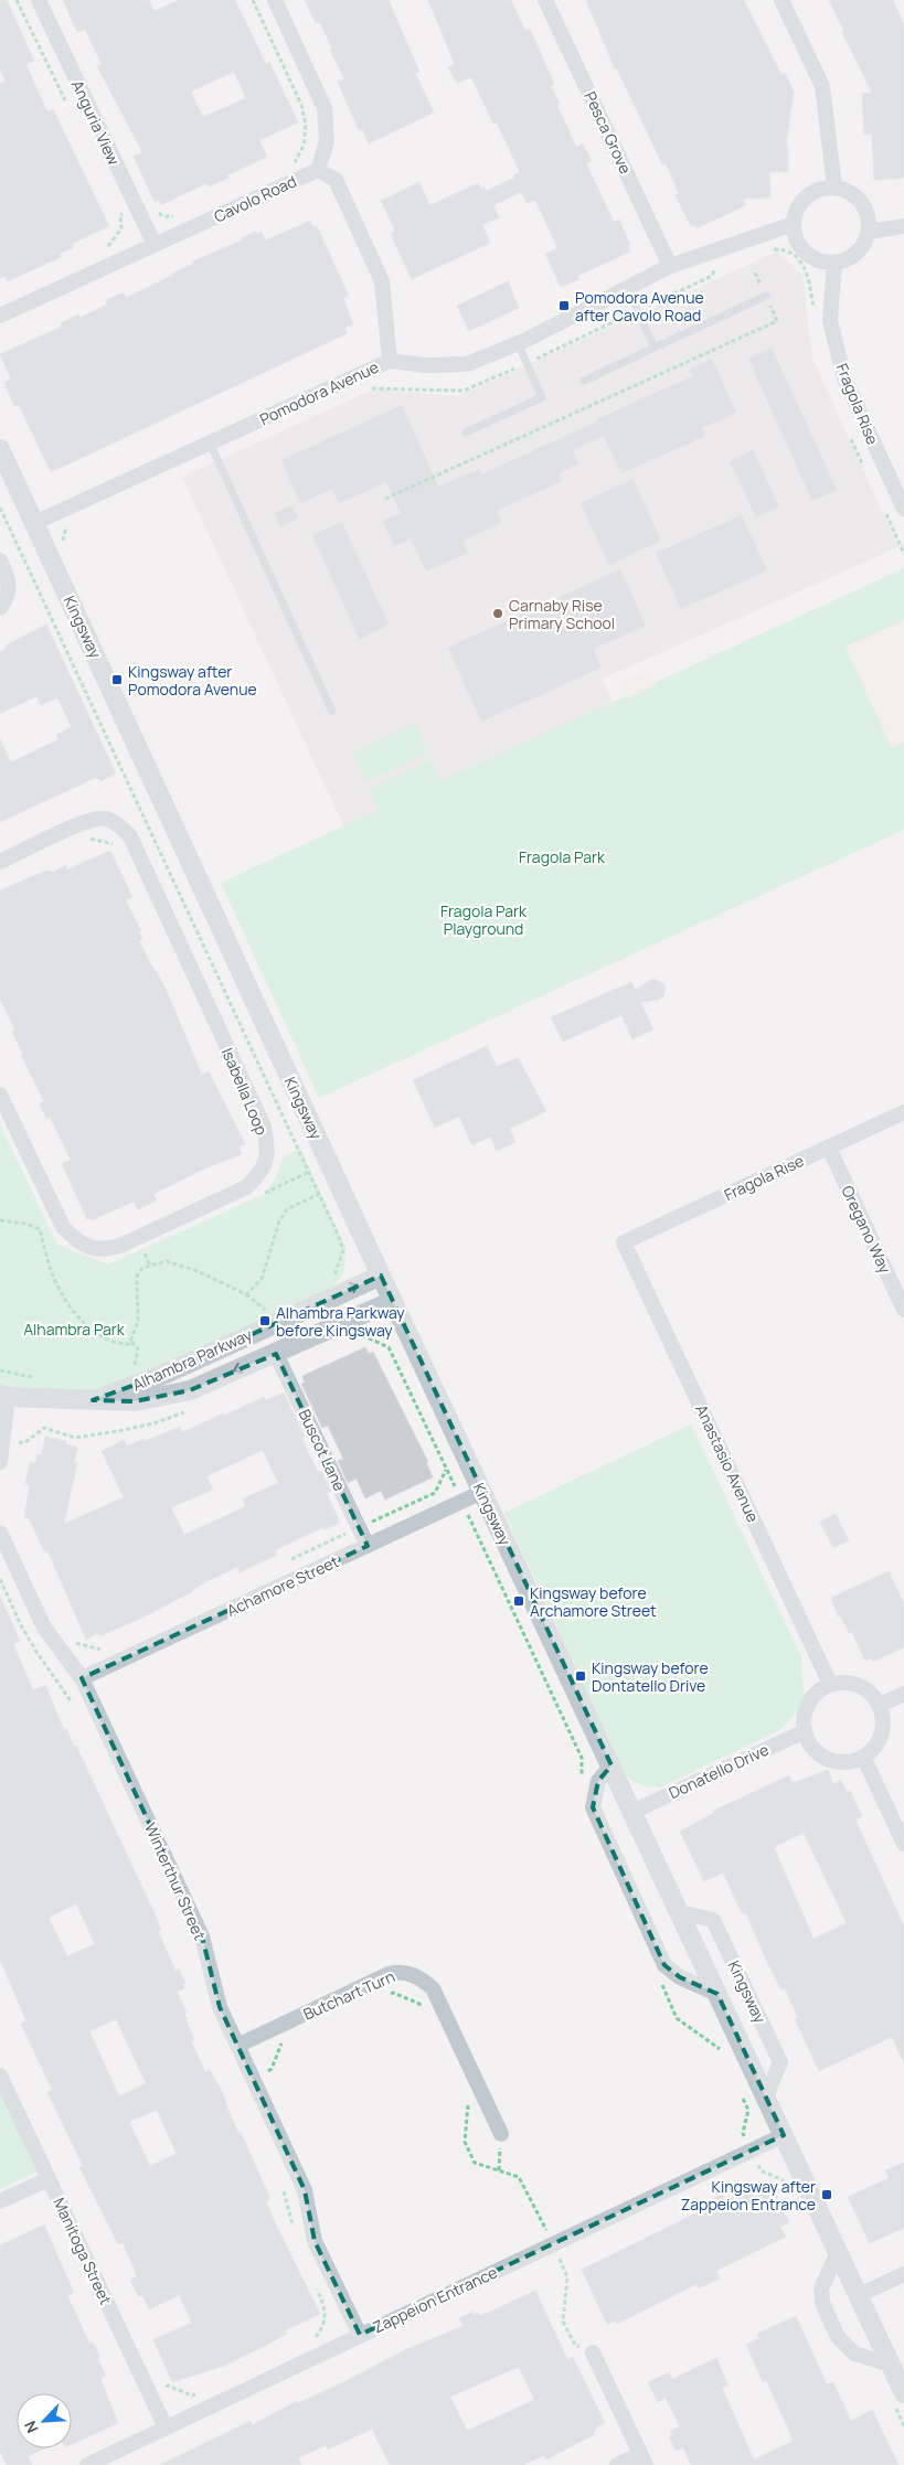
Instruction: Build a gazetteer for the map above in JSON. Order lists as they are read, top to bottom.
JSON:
{
  "streets": {
    "street": [
      "Anguria View",
      "Pesca Grove",
      "Cavolo Road",
      "Pomodora Avenue",
      "Fragola Rise",
      "Kingsway",
      "Isabella Loop",
      "Oregano Way",
      "Alhambra Parkway",
      "Buscot Lane",
      "Anastasio Avenue",
      "Achamore Street",
      "Donatello Drive",
      "Winterthur Street",
      "Butchart Turn",
      "Manitoga Street",
      "Zappeion Entrance"
    ]
  },
  "crossings": [
    ["Anguria View", "Cavolo Road"],
    ["Pesca Grove", "Pomodora Avenue"],
    ["Pomodora Avenue", "Fragola Rise"],
    ["Pomodora Avenue", "Kingsway"],
    ["Fragola Rise", "Oregano Way"],
    ["Fragola Rise", "Anastasio Avenue"],
    ["Kingsway", "Alhambra Parkway"],
    ["Kingsway", "Achamore Street"],
    ["Kingsway", "Donatello Drive"],
    ["Kingsway", "Zappeion Entrance"],
    ["Alhambra Parkway", "Buscot Lane"],
    ["Buscot Lane", "Achamore Street"],
    ["Anastasio Avenue", "Donatello Drive"],
    ["Achamore Street", "Winterthur Street"],
    ["Winterthur Street", "Butchart Turn"],
    ["Winterthur Street", "Zappeion Entrance"],
    ["Manitoga Street", "Zappeion Entrance"]
  ],
  "parks": ["Fragola Park", "Fragola Park Playground", "Alhambra Park"],
  "places": {
    "transit": [
      "Pomodora Avenue after Cavolo Road",
      "Kingsway after Pomodora Avenue",
      "Alhambra Parkway before Kingsway",
      "Kingsway before Archamore Street",
      "Kingsway before Dontatello Drive",
      "Kingsway after Zappeion Entrance"
    ],
    "other": ["Carnaby Rise Primary School"]
  },
  "north": "bottom left"
}
